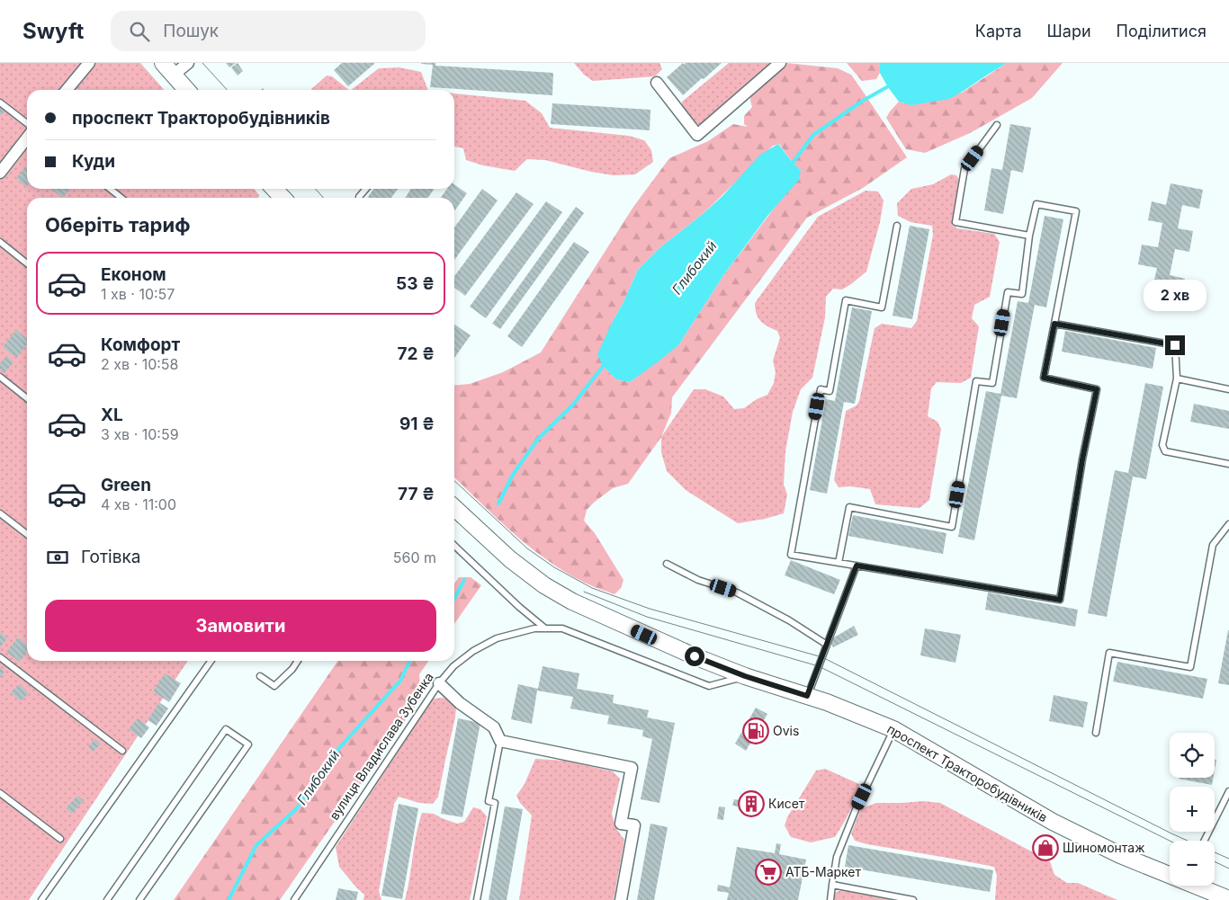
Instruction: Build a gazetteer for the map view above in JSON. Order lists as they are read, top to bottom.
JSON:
{
  "streets": {
    "main road": ["проспект Тракторобудівників"],
    "lane": ["вулиця Владислава Зубенка"]
  },
  "crossings": [
    ["вулиця Владислава Зубенка", "проспект Тракторобудівників"]
  ],
  "water": ["Глибокий"],
  "places": {
    "fuel station": ["Ovis"],
    "building": ["Кисет"],
    "shop": ["Шиномонтаж"],
    "supermarket": ["АТБ-Маркет"]
  },
  "page": {
    "header": "Swyft",
    "search": "Пошук",
    "nav": ["Карта", "Шари", "Поділитися"],
    "banner": ["проспект Тракторобудівників", "Куди"],
    "heading": "Оберіть тариф",
    "list": [
      {
        "name": "Економ",
        "note": "1 хв · 10:57",
        "value": "53 ₴"
      },
      {
        "name": "Комфорт",
        "note": "2 хв · 10:58",
        "value": "72 ₴"
      },
      {
        "name": "XL",
        "note": "3 хв · 10:59",
        "value": "91 ₴"
      },
      {
        "name": "Green",
        "note": "4 хв · 11:00",
        "value": "77 ₴"
      }
    ],
    "bubble": "2 хв",
    "pay": ["Готівка", "560 m"],
    "buttons": "Замовити",
    "map_buttons": ["+", "−"]
  }
}
